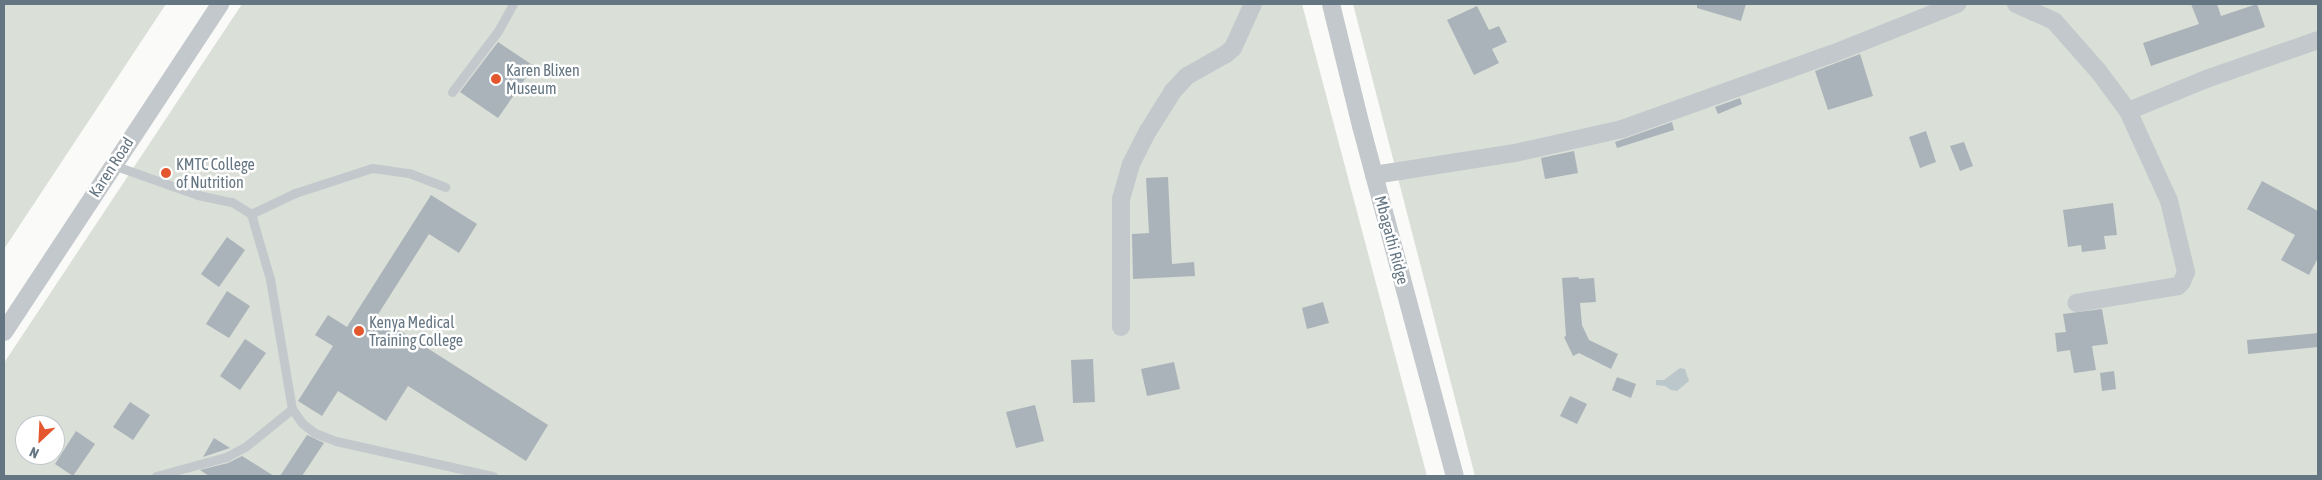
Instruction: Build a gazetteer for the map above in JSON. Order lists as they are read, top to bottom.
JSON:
{
  "streets": {
    "street": ["Karen Road", "Mbagathi Ridge"]
  },
  "places": ["Karen Blixen Museum", "KMTC College of Nutrition", "Kenya Medical Training College"],
  "north": "bottom left"
}
